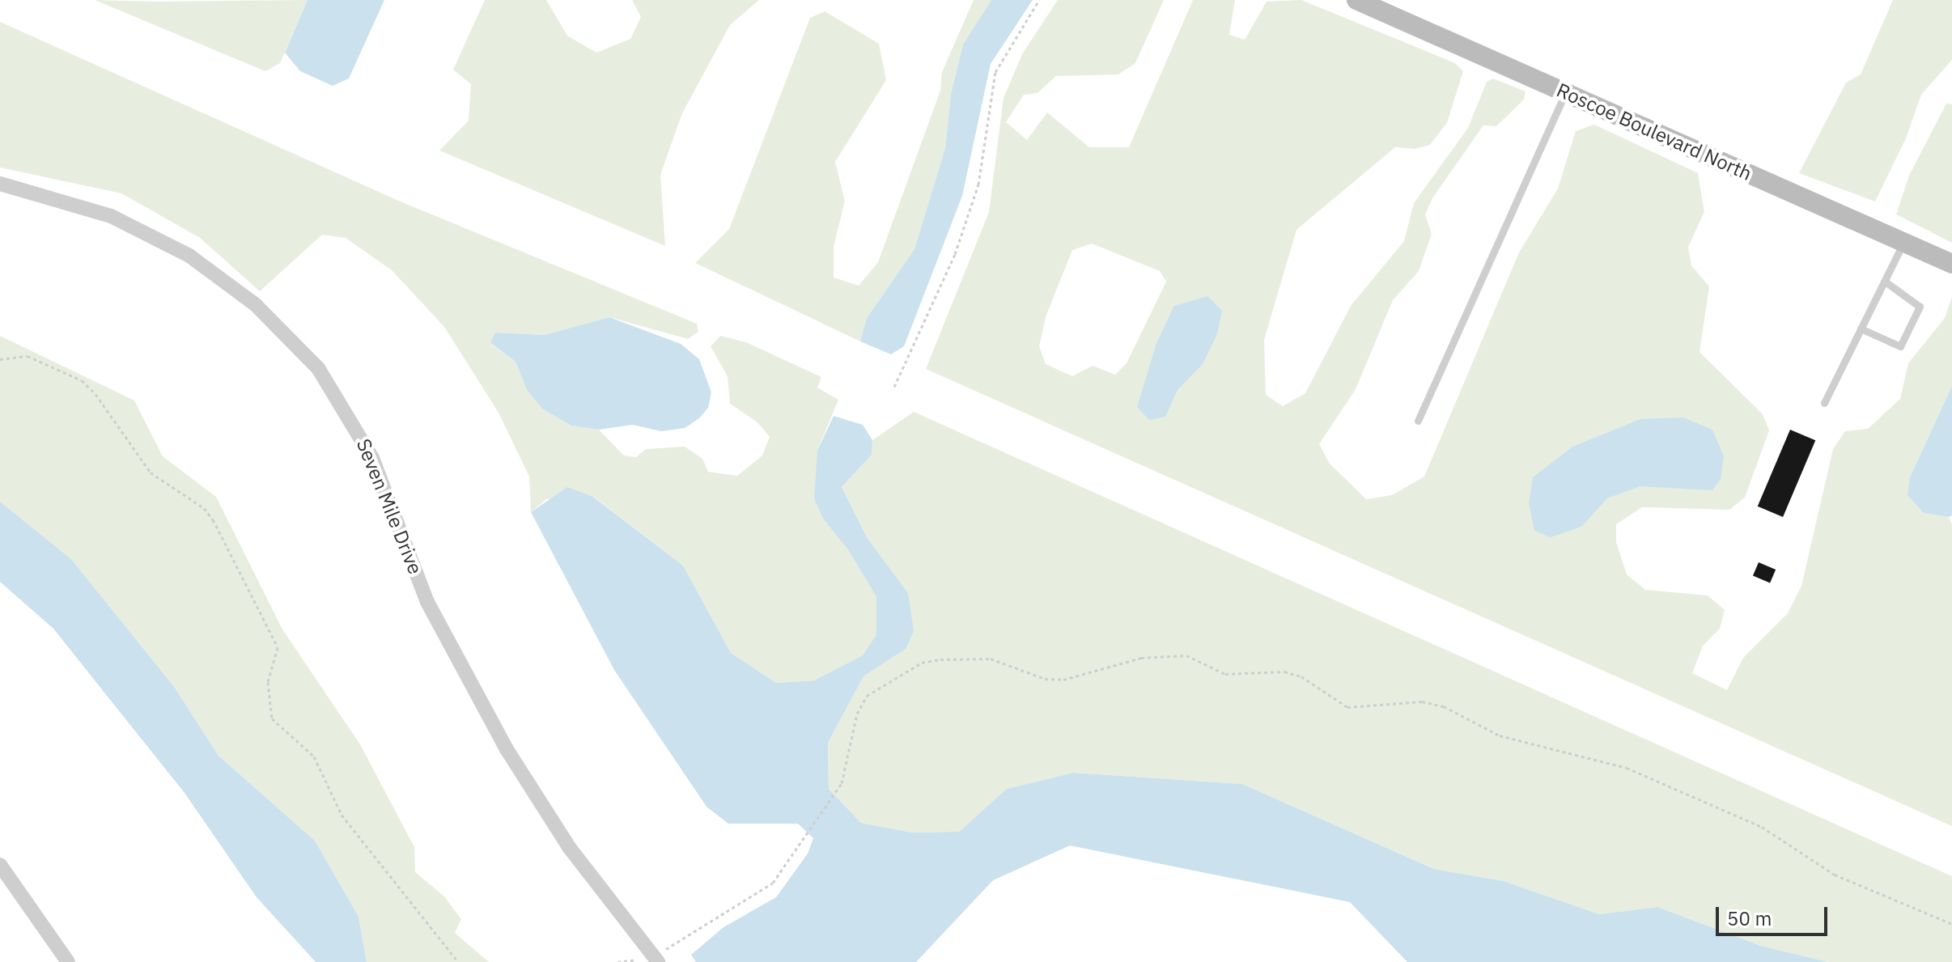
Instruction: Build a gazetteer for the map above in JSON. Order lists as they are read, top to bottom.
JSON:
{
  "streets": {
    "street": ["Roscoe Boulevard North", "Seven Mile Drive"]
  },
  "scale_bar": "50 m"
}
